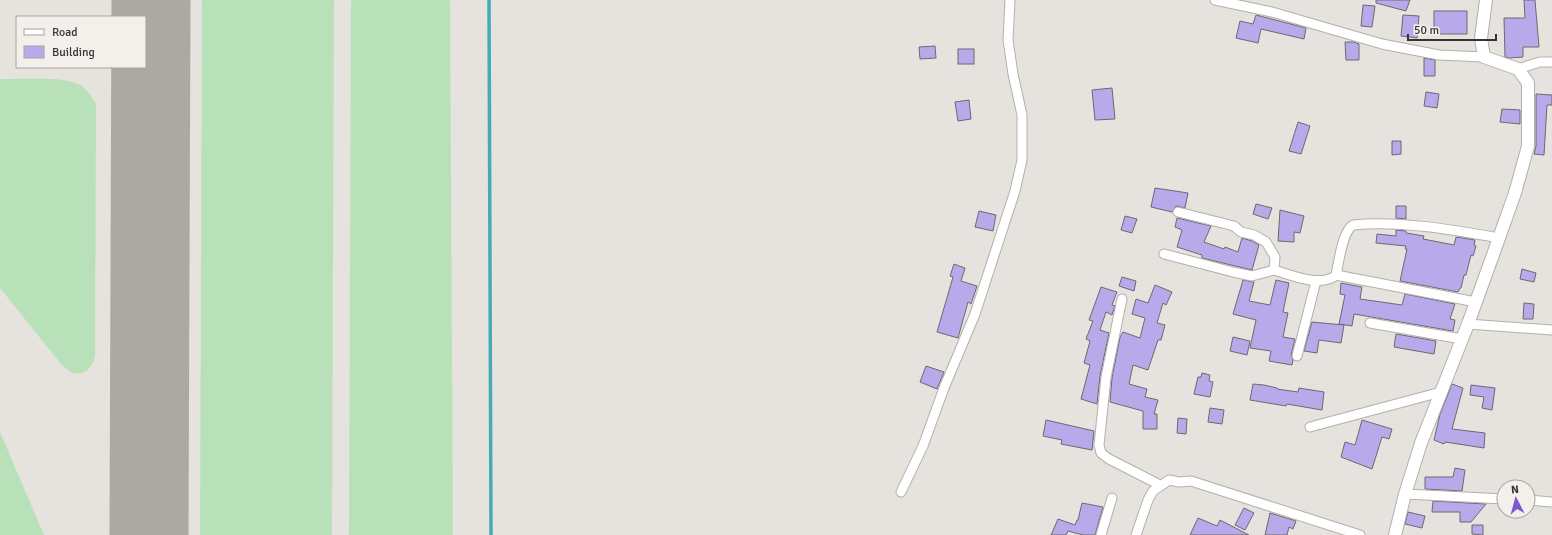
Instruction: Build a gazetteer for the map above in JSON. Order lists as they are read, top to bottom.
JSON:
{
  "legend": ["Road", "Building"],
  "scale_bar": "50 m",
  "north": "top"
}
